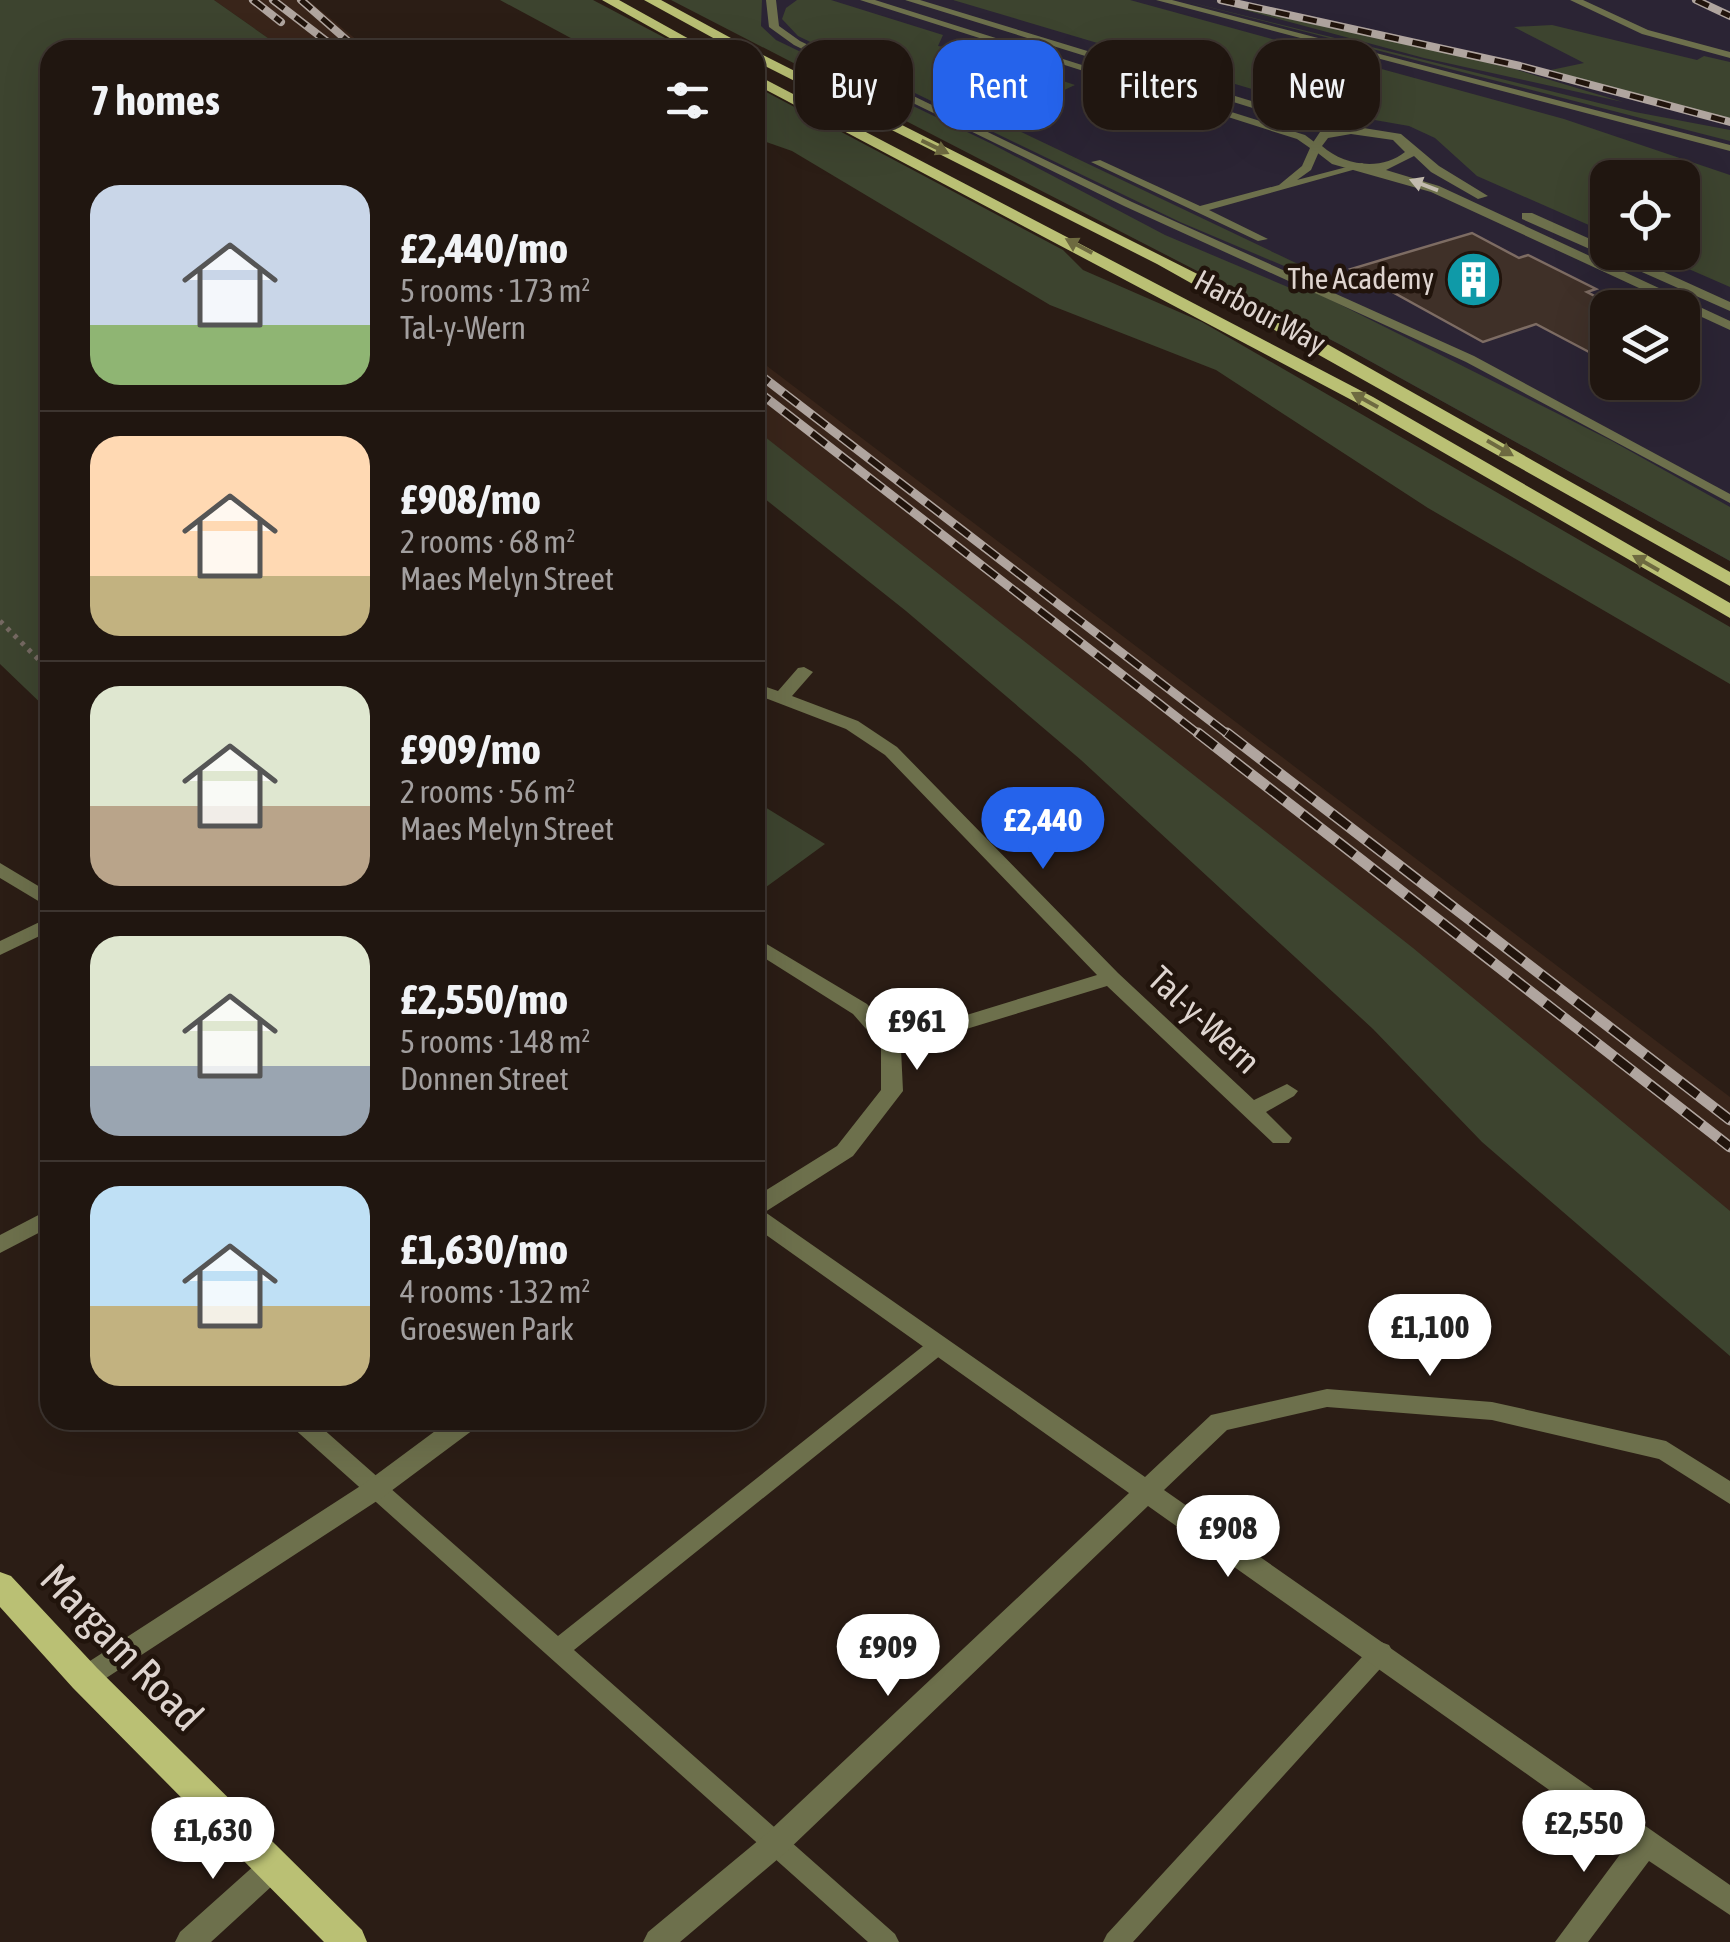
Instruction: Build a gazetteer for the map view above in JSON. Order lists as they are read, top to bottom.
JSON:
{
  "streets": {
    "main road": ["Harbour Way", "Margam Road"],
    "street": ["Tal-y-Wern"]
  },
  "places": {
    "building": ["The Academy"]
  },
  "page": {
    "chip": [
      "Buy",
      "Rent",
      "Filters",
      "New"
    ],
    "heading": "7 homes",
    "list": [
      {
        "name": "£2,440/mo",
        "note": "5 rooms · 173 m² · Tal-y-Wern"
      },
      {
        "name": "£908/mo",
        "note": "2 rooms · 68 m² · Maes Melyn Street"
      },
      {
        "name": "£909/mo",
        "note": "2 rooms · 56 m² · Maes Melyn Street"
      },
      {
        "name": "£2,550/mo",
        "note": "5 rooms · 148 m² · Donnen Street"
      },
      {
        "name": "£1,630/mo",
        "note": "4 rooms · 132 m² · Groeswen Park"
      }
    ],
    "price": [
      "£2,440",
      "£961",
      "£1,100",
      "£908",
      "£909",
      "£2,550",
      "£1,630"
    ]
  }
}
